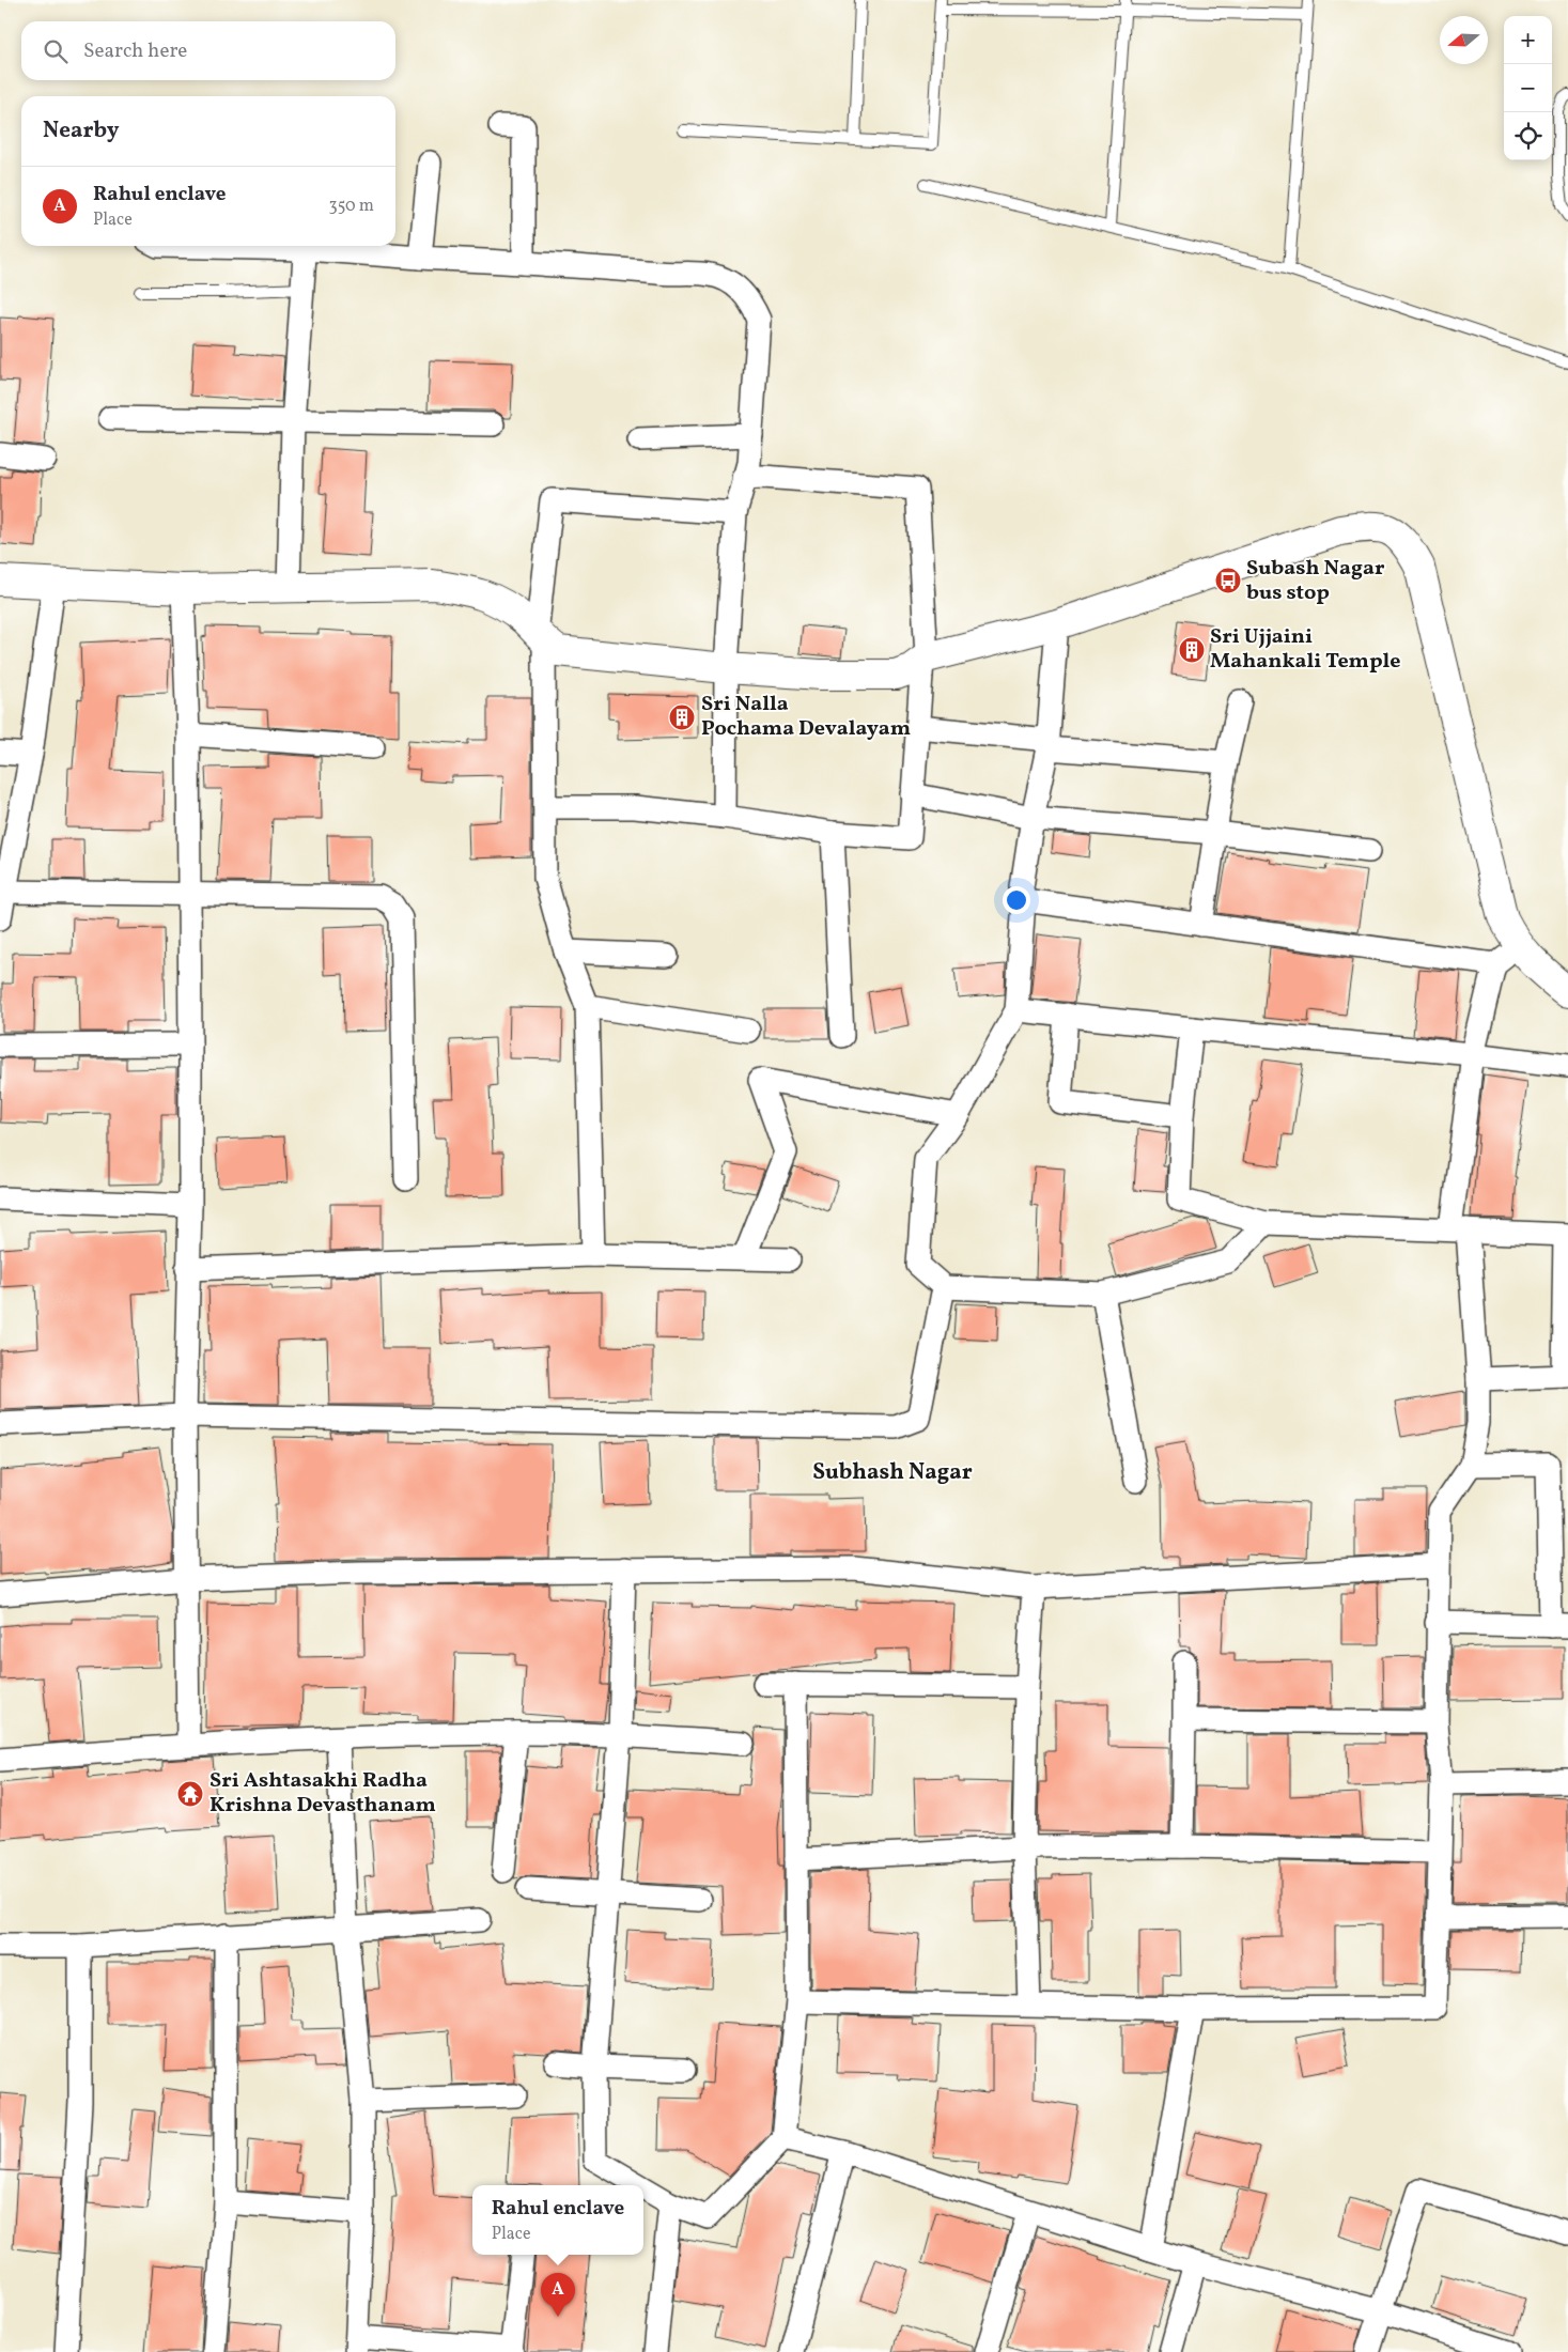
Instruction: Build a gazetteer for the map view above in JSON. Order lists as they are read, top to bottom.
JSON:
{
  "districts": ["Subhash Nagar"],
  "places": {
    "bus stop": ["Subash Nagar bus stop"],
    "building": ["Sri Ujjaini Mahankali Temple", "Sri Nalla Pochama Devalayam"],
    "temple": ["Sri Ashtasakhi Radha Krishna Devasthanam"]
  },
  "north": "left",
  "page": {
    "map_buttons": ["+", "−"],
    "search": "Search here",
    "heading": "Nearby",
    "list": [
      {
        "mark": "A",
        "name": "Rahul enclave",
        "note": "Place",
        "value": "350 m"
      }
    ],
    "popup": ["Rahul enclave", "Place"],
    "pins": "A"
  }
}
